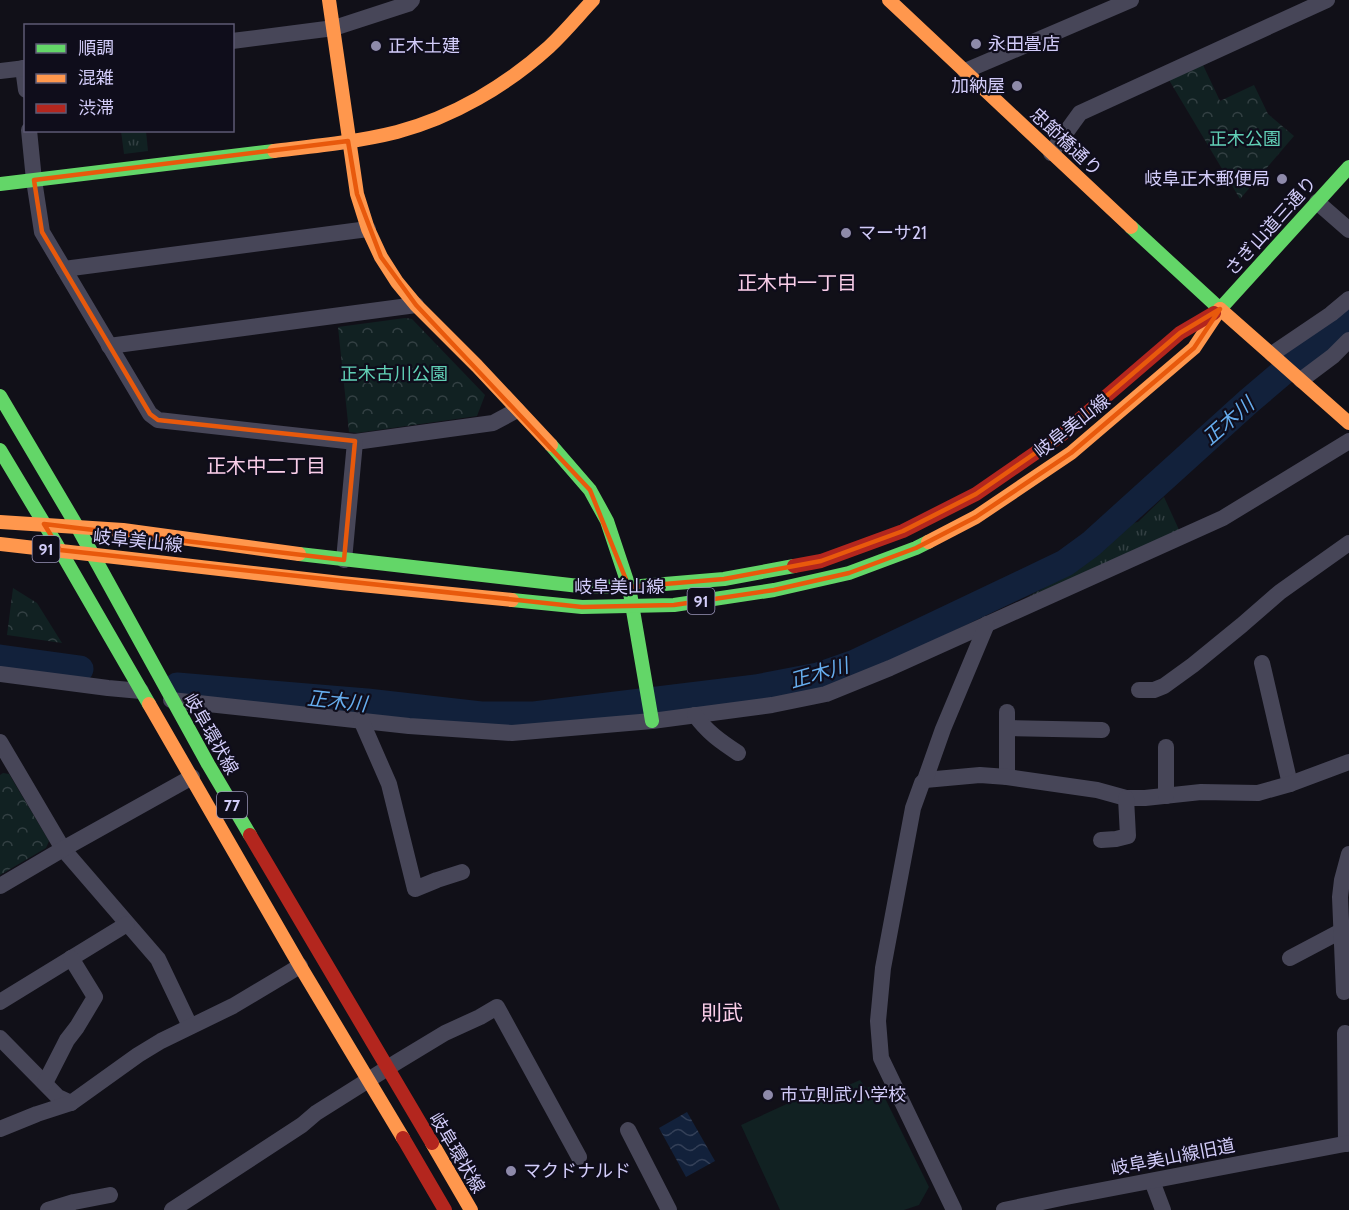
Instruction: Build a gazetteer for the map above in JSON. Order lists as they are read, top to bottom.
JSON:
{
  "streets": {
    "main road": [
      "忠節橋通り",
      "さぎ山道三通り",
      "岐阜美山線",
      "91",
      "岐阜環状線",
      "77"
    ],
    "street": ["岐阜美山線旧道"]
  },
  "crossings": [
    ["忠節橋通り", "さぎ山道三通り"],
    ["忠節橋通り", "岐阜美山線"],
    ["さぎ山道三通り", "岐阜美山線"],
    ["岐阜美山線", "岐阜環状線"],
    ["岐阜美山線", "77"]
  ],
  "districts": ["正木中一丁目", "正木中二丁目", "則武"],
  "water": ["正木川"],
  "parks": ["正木公園", "正木古川公園"],
  "places": [
    "永田畳店",
    "正木土建",
    "加納屋",
    "岐阜正木郵便局",
    "マーサ21",
    "市立則武小学校",
    "マクドナルド"
  ],
  "legend": ["順調", "混雑", "渋滞"]
}
